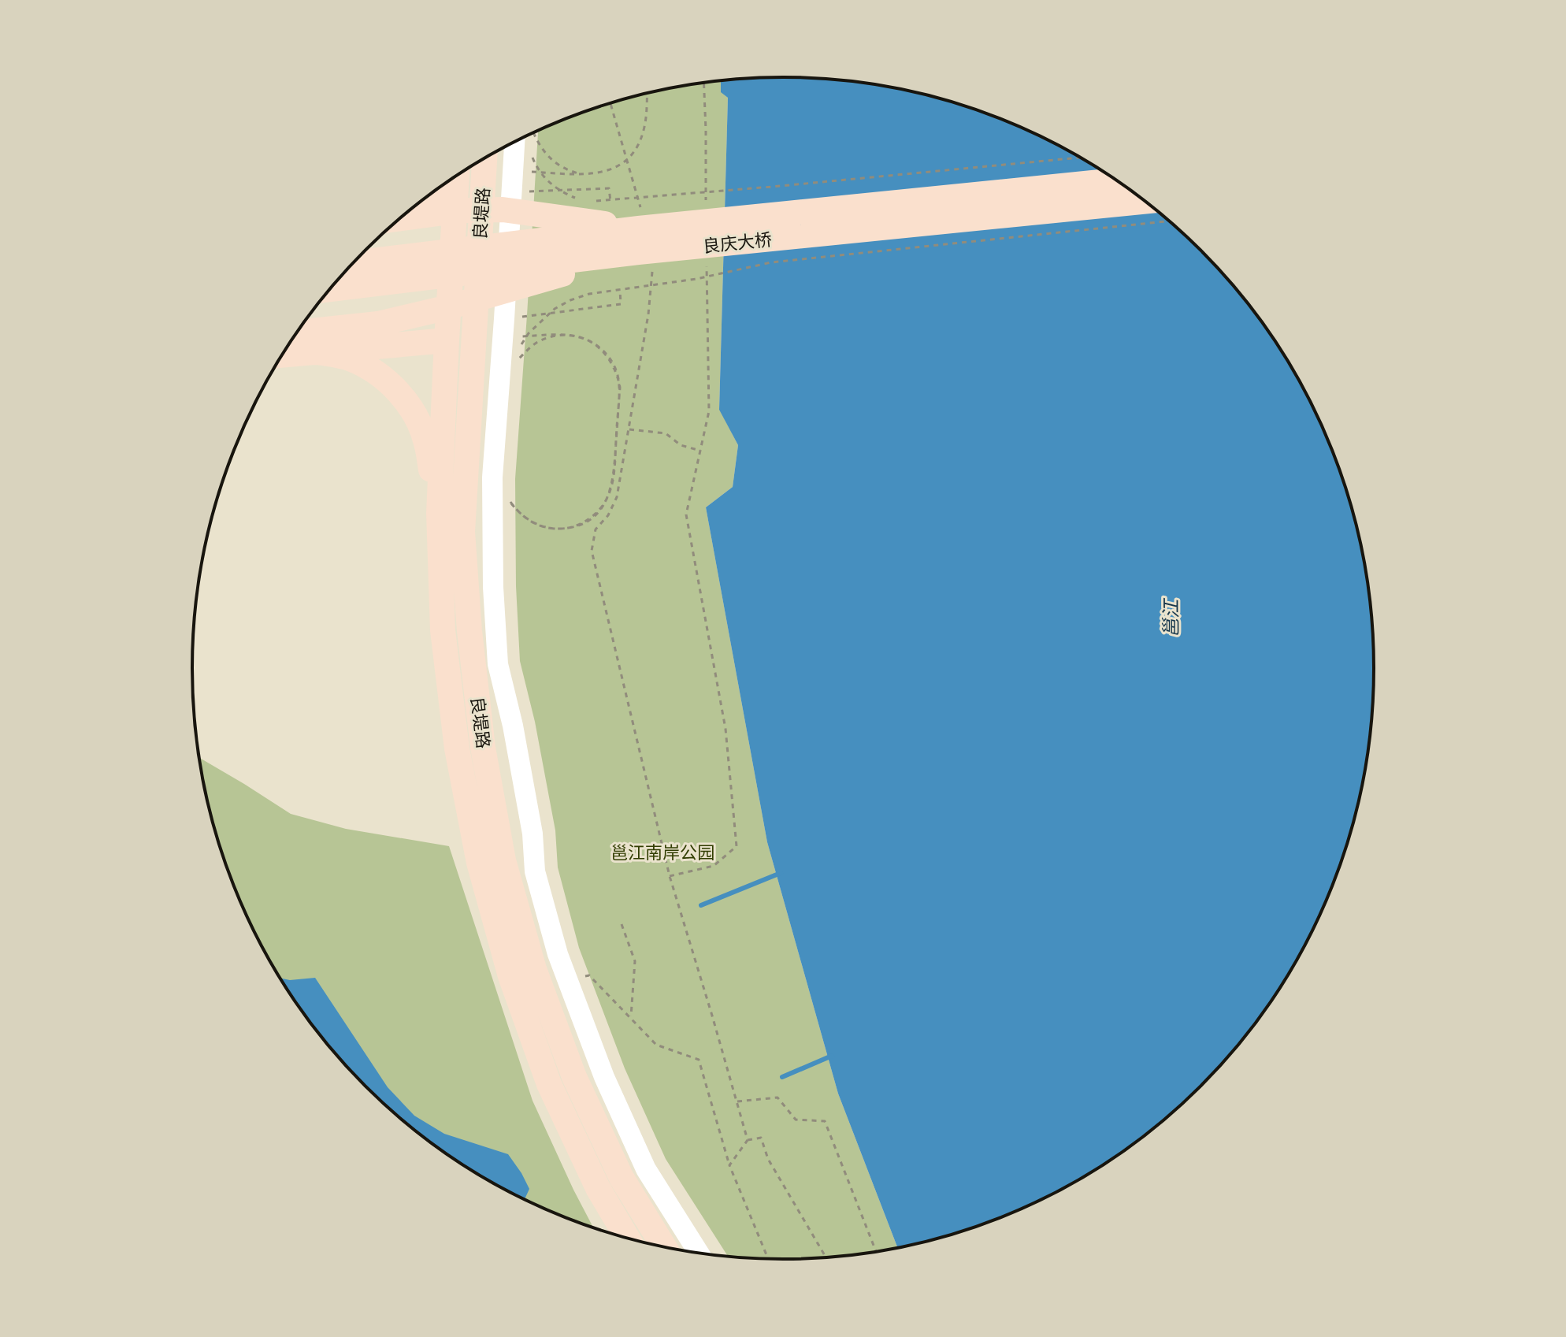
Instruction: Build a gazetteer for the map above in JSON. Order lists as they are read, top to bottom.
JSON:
{
  "streets": {
    "main road": ["良堤路", "良庆大桥"]
  },
  "water": ["邕江"],
  "parks": ["邕江南岸公园"]
}
